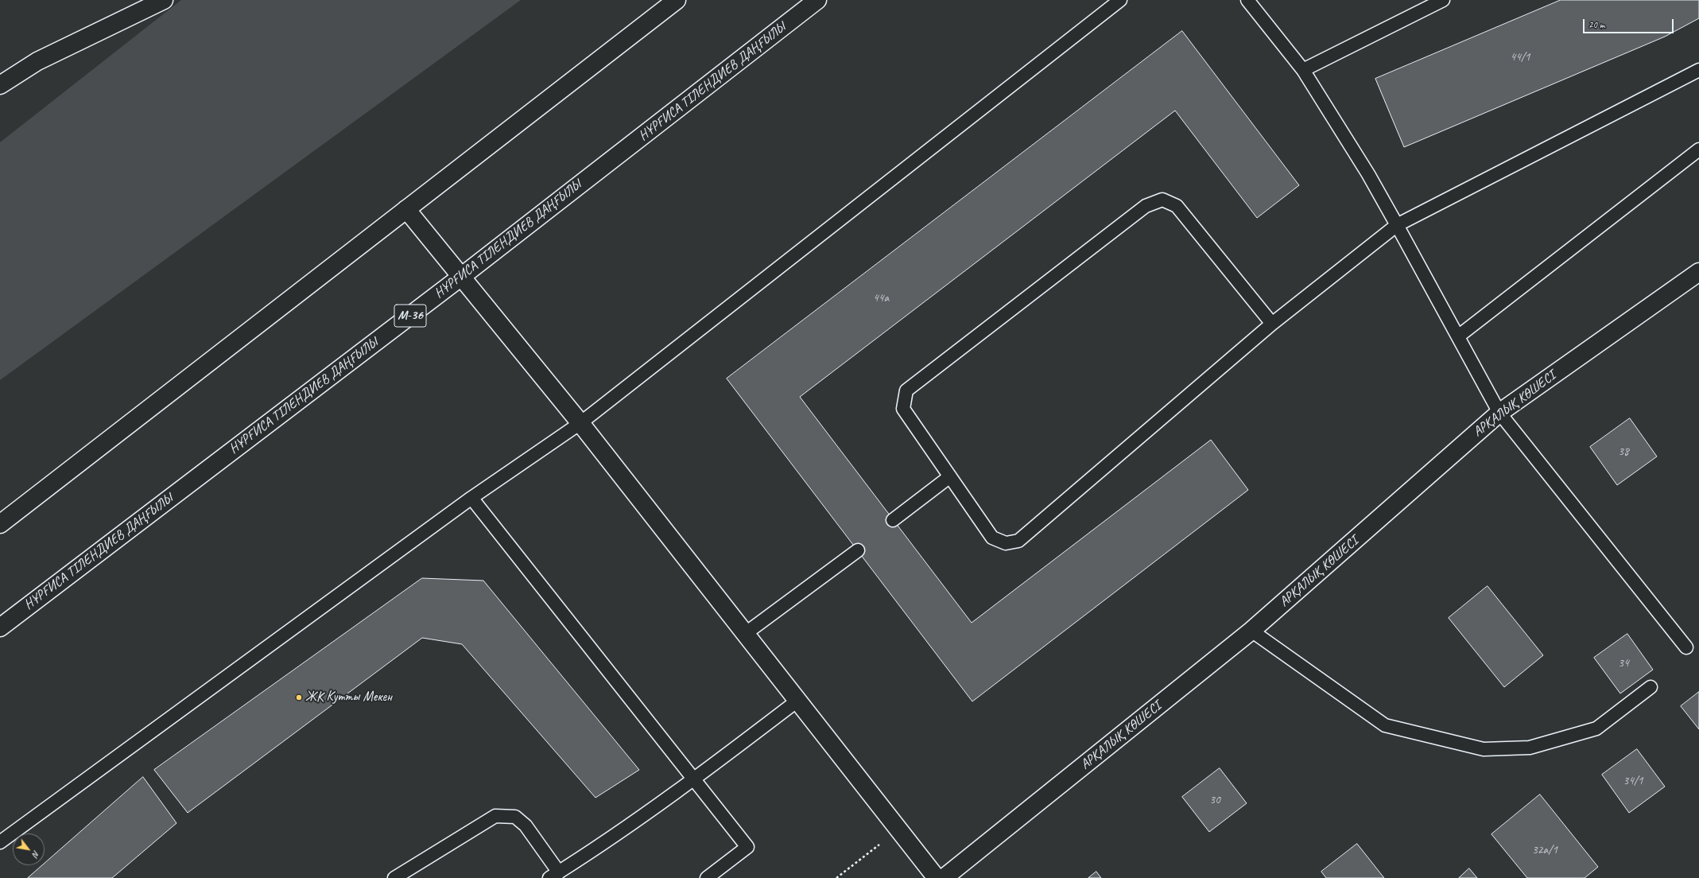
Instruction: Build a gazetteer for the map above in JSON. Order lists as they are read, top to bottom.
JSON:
{
  "streets": {
    "street": ["НҰРҒИСА ТІЛЕНДИЕВ ДАҢҒЫЛЫ", "M-36", "АРҚАЛЫҚ КӨШЕСІ"]
  },
  "places": ["ЖК Кутты Мекен"],
  "house_numbers": [
    "44/1",
    "44а",
    "38",
    "34",
    "34/1",
    "30",
    "32а/1"
  ],
  "scale_bar": "20 m",
  "north": "bottom right"
}
